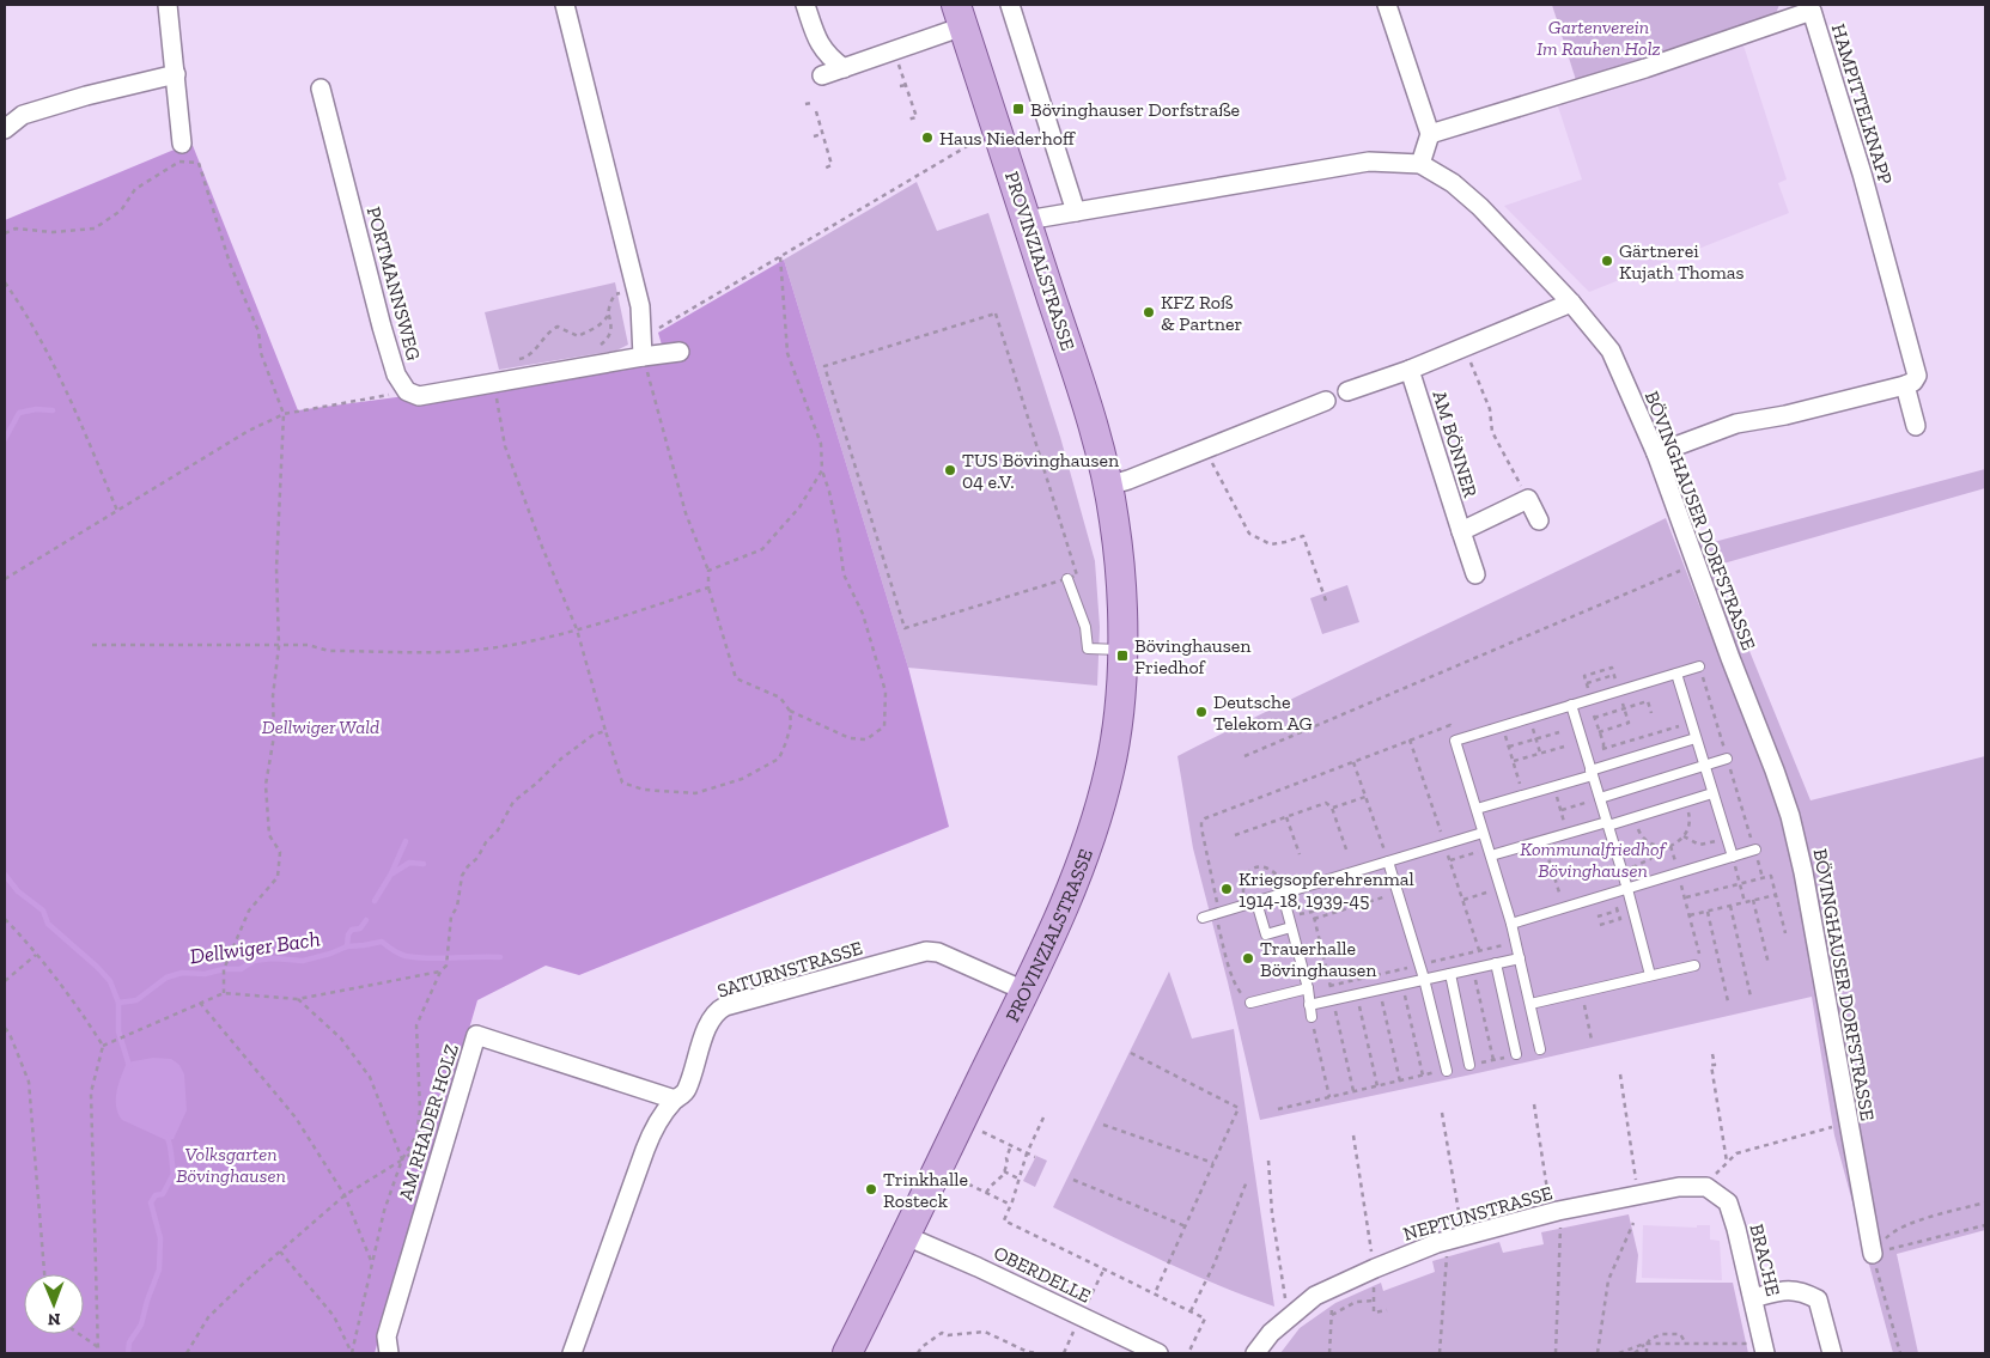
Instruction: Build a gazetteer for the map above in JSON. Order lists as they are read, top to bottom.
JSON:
{
  "streets": {
    "main road": ["PROVINZIALSTRASSE"],
    "street": [
      "HAMPITTELKNAPP",
      "PORTMANNSWEG",
      "AM BÖNNER",
      "BÖVINGHAUSER DORFSTRASSE",
      "SATURNSTRASSE",
      "AM RHADER HOLZ",
      "NEPTUNSTRASSE",
      "BRACHE",
      "OBERDELLE"
    ]
  },
  "crossings": [
    ["PROVINZIALSTRASSE", "BÖVINGHAUSER DORFSTRASSE"],
    ["PROVINZIALSTRASSE", "SATURNSTRASSE"],
    ["PROVINZIALSTRASSE", "OBERDELLE"],
    ["SATURNSTRASSE", "AM RHADER HOLZ"],
    ["NEPTUNSTRASSE", "BRACHE"]
  ],
  "water": ["Dellwiger Bach"],
  "parks": [
    "Gartenverein Im Rauhen Holz",
    "Dellwiger Wald",
    "Kommunalfriedhof Bövinghausen",
    "Volksgarten Bövinghausen"
  ],
  "places": {
    "transit": ["Bövinghauser Dorfstraße", "Bövinghausen Friedhof"],
    "other": [
      "Haus Niederhoff",
      "Gärtnerei Kujath Thomas",
      "KFZ Roß & Partner",
      "TUS Bövinghausen 04 e.V.",
      "Deutsche Telekom AG",
      "Kriegsopferehrenmal 1914-18, 1939-45",
      "Trauerhalle Bövinghausen",
      "Trinkhalle Rosteck"
    ]
  },
  "north": "bottom"
}
